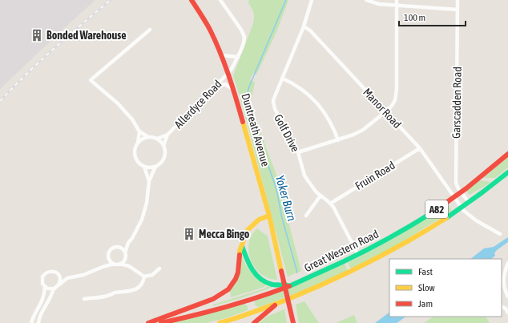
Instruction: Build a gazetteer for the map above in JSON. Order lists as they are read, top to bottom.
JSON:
{
  "streets": {
    "main road": ["Duntreath Avenue", "A82", "Great Western Road"],
    "street": [
      "Garscadden Road",
      "Allerdyce Road",
      "Manor Road",
      "Golf Drive",
      "Fruin Road"
    ]
  },
  "crossings": [
    ["Garscadden Road", "Great Western Road"],
    ["Allerdyce Road", "Duntreath Avenue"],
    ["Manor Road", "Golf Drive"],
    ["Manor Road", "Fruin Road"],
    ["Manor Road", "Great Western Road"],
    ["Golf Drive", "Fruin Road"],
    ["Golf Drive", "Great Western Road"]
  ],
  "water": ["Yoker Burn"],
  "places": {
    "building": ["Bonded Warehouse", "Mecca Bingo"]
  },
  "legend": ["Fast", "Slow", "Jam"],
  "scale_bar": "100 m"
}
